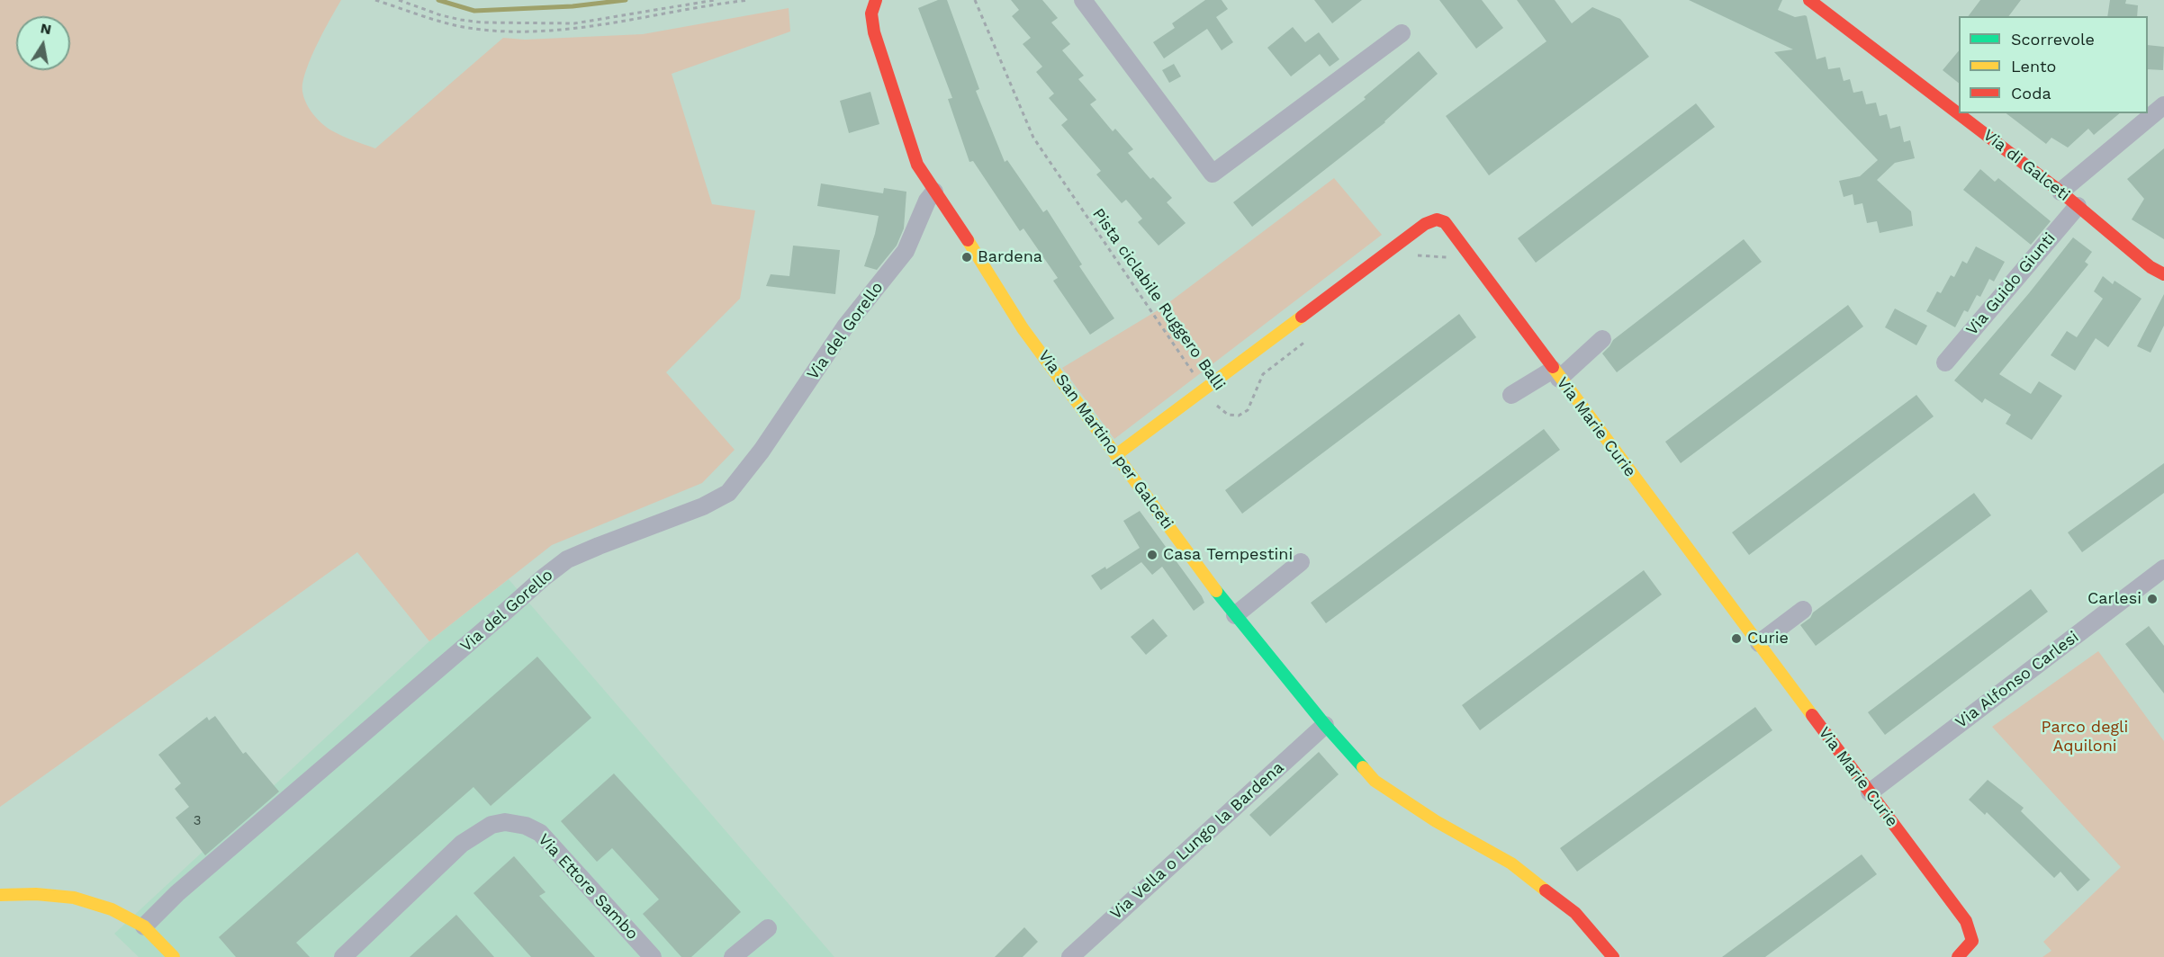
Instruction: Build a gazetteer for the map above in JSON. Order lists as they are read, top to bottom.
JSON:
{
  "streets": {
    "street": [
      "Via di Galceti",
      "Via Guido Giunti",
      "Via del Gorello",
      "Via Marie Curie",
      "Via San Martino per Galceti",
      "Via Alfonso Carlesi",
      "Via Vella o Lungo la Bardena",
      "Via Ettore Sambo"
    ],
    "path": ["Pista ciclabile Ruggero Balli"]
  },
  "crossings": [
    ["Via di Galceti", "Via Guido Giunti"],
    ["Pista ciclabile Ruggero Balli", "Via Marie Curie"],
    ["Via del Gorello", "Via San Martino per Galceti"],
    ["Via Marie Curie", "Via San Martino per Galceti"],
    ["Via Marie Curie", "Via Alfonso Carlesi"],
    ["Via San Martino per Galceti", "Via Vella o Lungo la Bardena"]
  ],
  "parks": ["Parco degli Aquiloni"],
  "places": [
    "Bardena",
    "Casa Tempestini",
    "Carlesi",
    "Curie"
  ],
  "house_numbers": ["3"],
  "legend": ["Scorrevole", "Lento", "Coda"],
  "north": "top"
}
